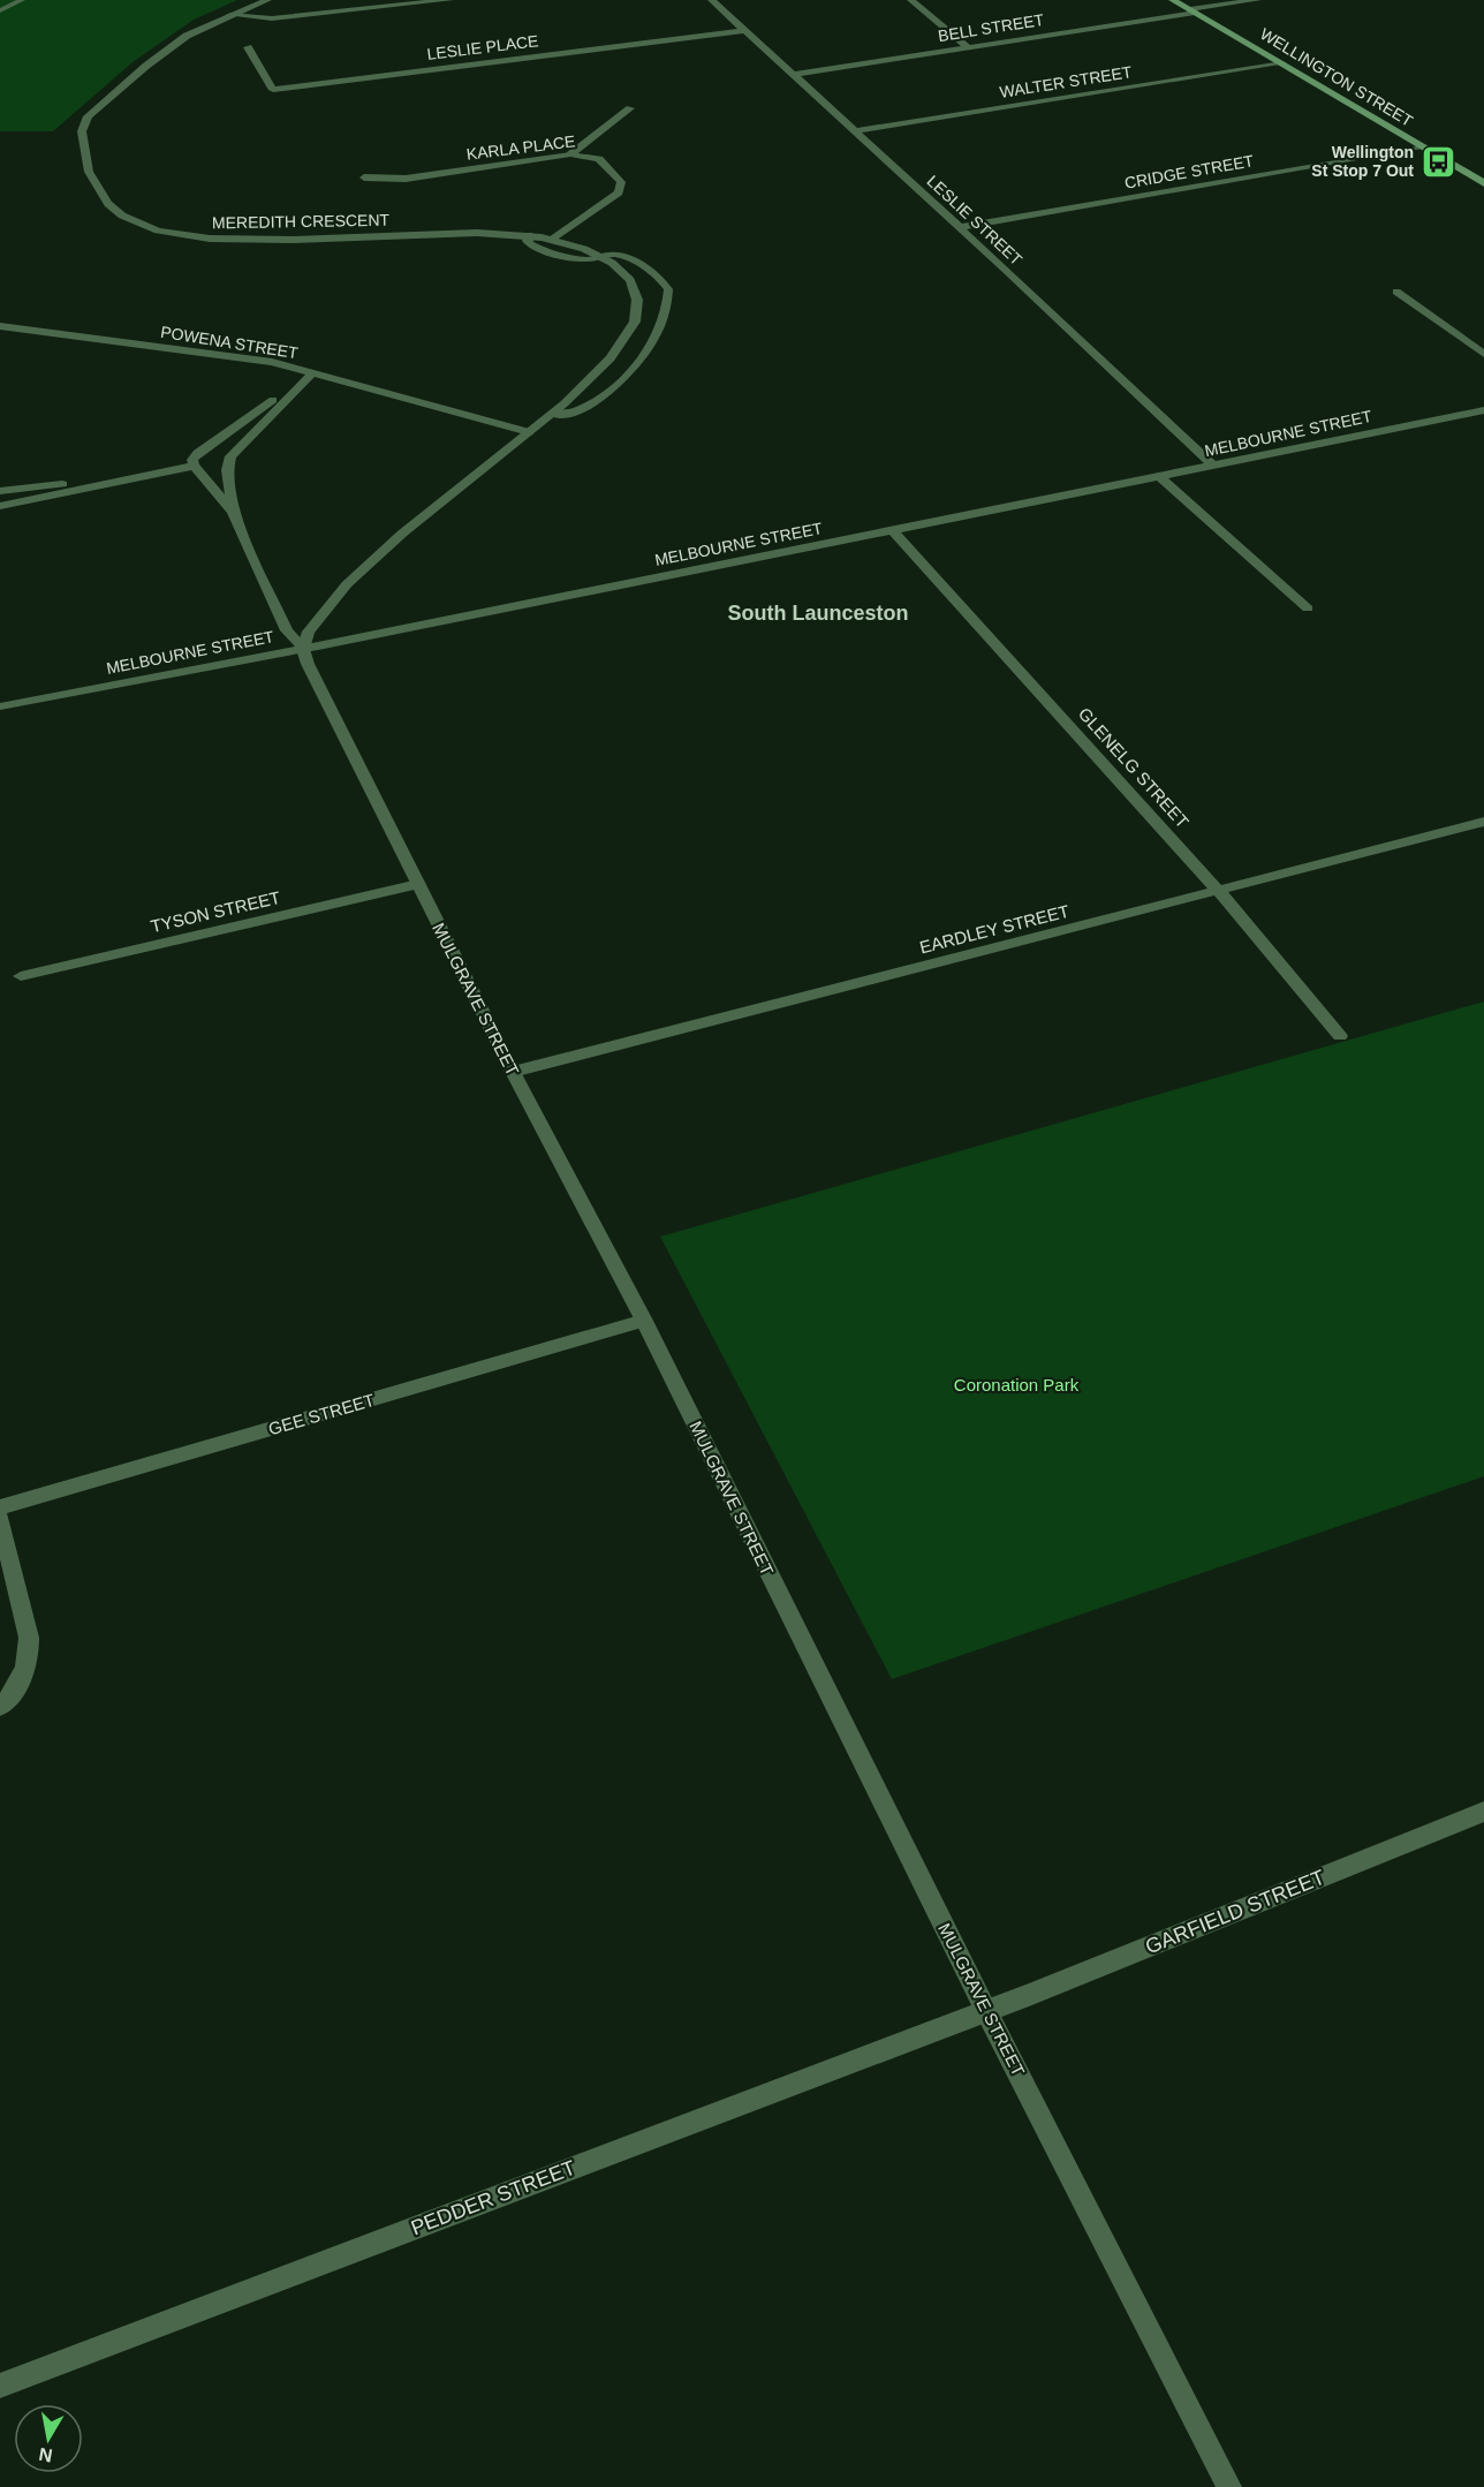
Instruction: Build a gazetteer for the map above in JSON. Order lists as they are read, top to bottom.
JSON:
{
  "streets": {
    "main road": ["WELLINGTON STREET"],
    "street": [
      "BELL STREET",
      "LESLIE PLACE",
      "WALTER STREET",
      "KARLA PLACE",
      "CRIDGE STREET",
      "LESLIE STREET",
      "MEREDITH CRESCENT",
      "POWENA STREET",
      "MELBOURNE STREET",
      "GLENELG STREET",
      "TYSON STREET",
      "EARDLEY STREET",
      "MULGRAVE STREET",
      "GEE STREET",
      "GARFIELD STREET",
      "PEDDER STREET"
    ]
  },
  "crossings": [
    ["BELL STREET", "WELLINGTON STREET"],
    ["BELL STREET", "LESLIE STREET"],
    ["LESLIE PLACE", "LESLIE STREET"],
    ["WELLINGTON STREET", "WALTER STREET"],
    ["WELLINGTON STREET", "CRIDGE STREET"],
    ["WALTER STREET", "LESLIE STREET"],
    ["KARLA PLACE", "MEREDITH CRESCENT"],
    ["CRIDGE STREET", "LESLIE STREET"],
    ["LESLIE STREET", "MELBOURNE STREET"],
    ["MEREDITH CRESCENT", "POWENA STREET"],
    ["MEREDITH CRESCENT", "MELBOURNE STREET"],
    ["MEREDITH CRESCENT", "MULGRAVE STREET"],
    ["POWENA STREET", "MULGRAVE STREET"],
    ["MELBOURNE STREET", "GLENELG STREET"],
    ["MELBOURNE STREET", "MULGRAVE STREET"],
    ["GLENELG STREET", "EARDLEY STREET"],
    ["TYSON STREET", "MULGRAVE STREET"],
    ["EARDLEY STREET", "MULGRAVE STREET"],
    ["MULGRAVE STREET", "GEE STREET"],
    ["MULGRAVE STREET", "GARFIELD STREET"],
    ["MULGRAVE STREET", "PEDDER STREET"],
    ["GARFIELD STREET", "PEDDER STREET"]
  ],
  "districts": ["South Launceston"],
  "parks": ["Coronation Park"],
  "places": {
    "bus stop": ["Wellington St Stop 7 Out"]
  },
  "north": "bottom"
}
